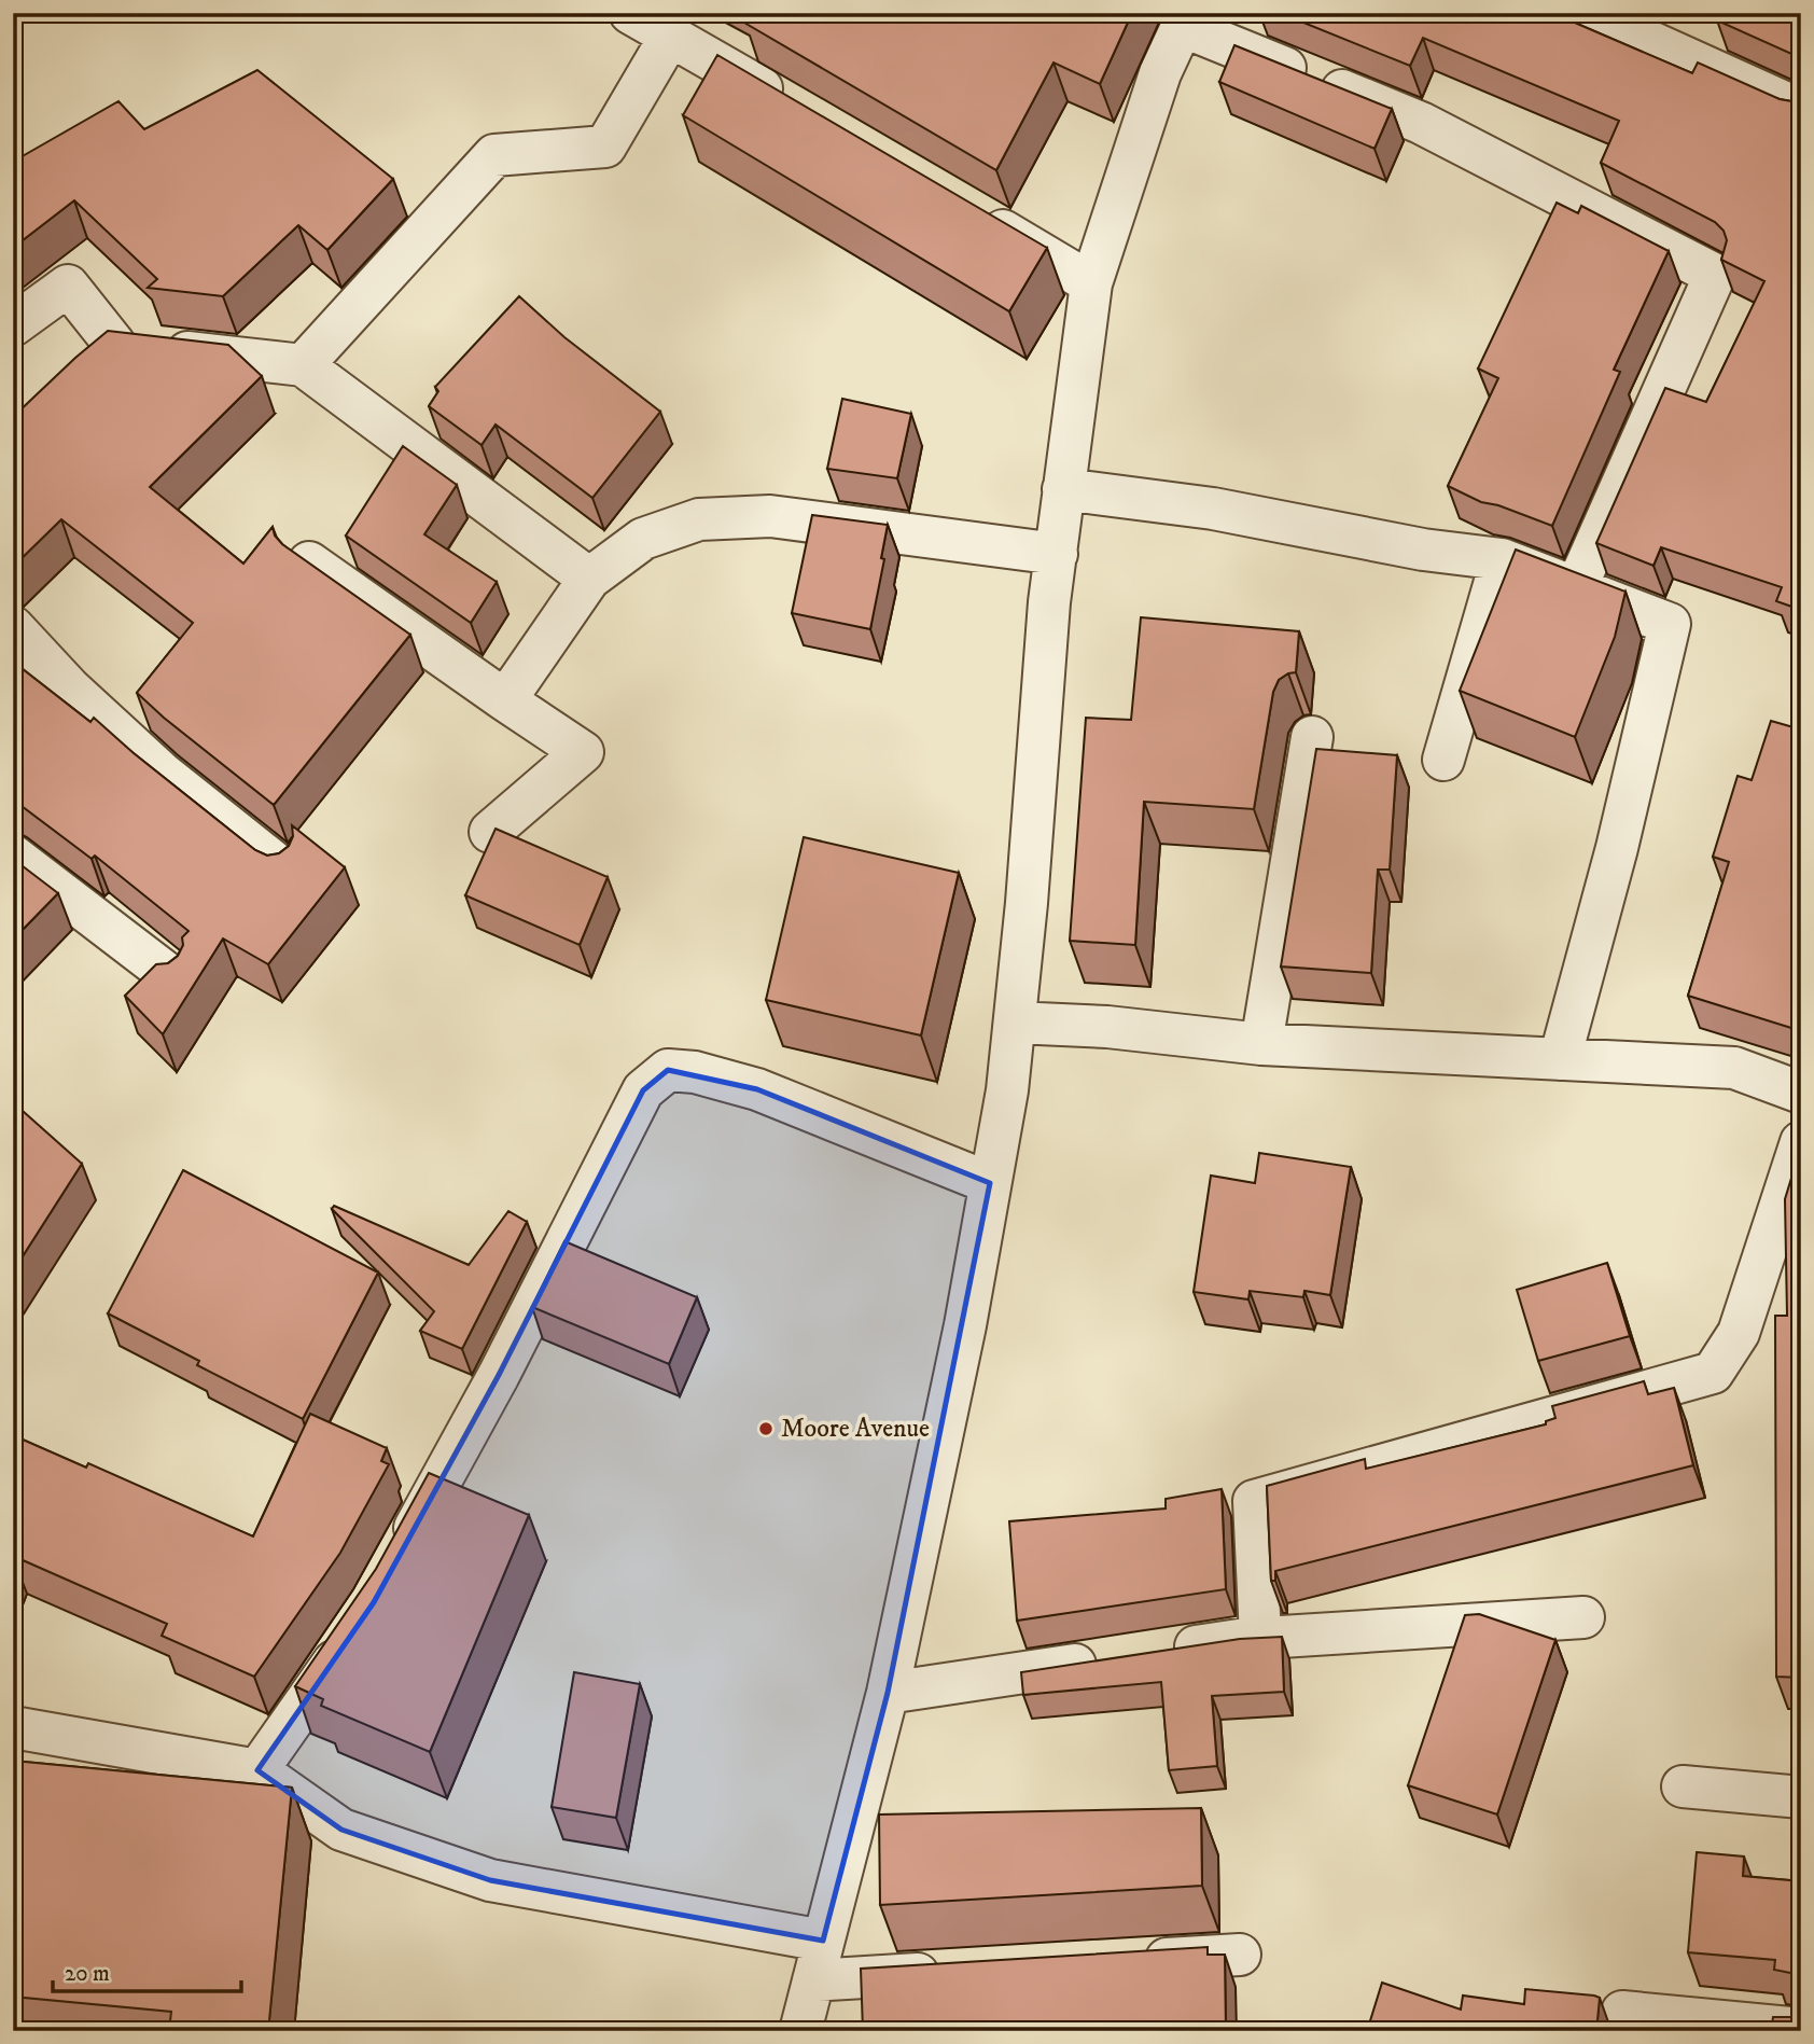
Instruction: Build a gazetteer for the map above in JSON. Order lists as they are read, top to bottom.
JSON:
{
  "places": ["Moore Avenue"],
  "scale_bar": "20 m"
}
